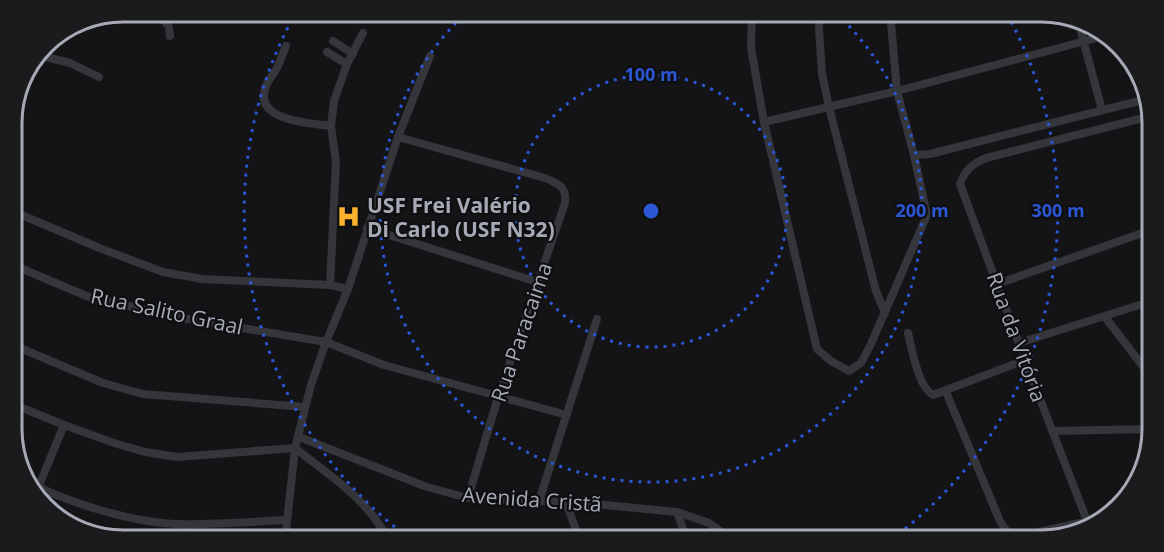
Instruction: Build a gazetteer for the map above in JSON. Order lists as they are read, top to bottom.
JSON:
{
  "streets": {
    "street": [
      "Rua Salito Graal",
      "Rua Paracaima",
      "Rua da Vitória",
      "Avenida Cristã"
    ]
  },
  "crossings": [
    ["Rua Salito Graal", "Rua Paracaima"],
    ["Rua Paracaima", "Avenida Cristã"]
  ],
  "places": {
    "hospital": ["USF Frei Valério Di Carlo (USF N32)"]
  },
  "rings": ["100 m", "200 m", "300 m"]
}
